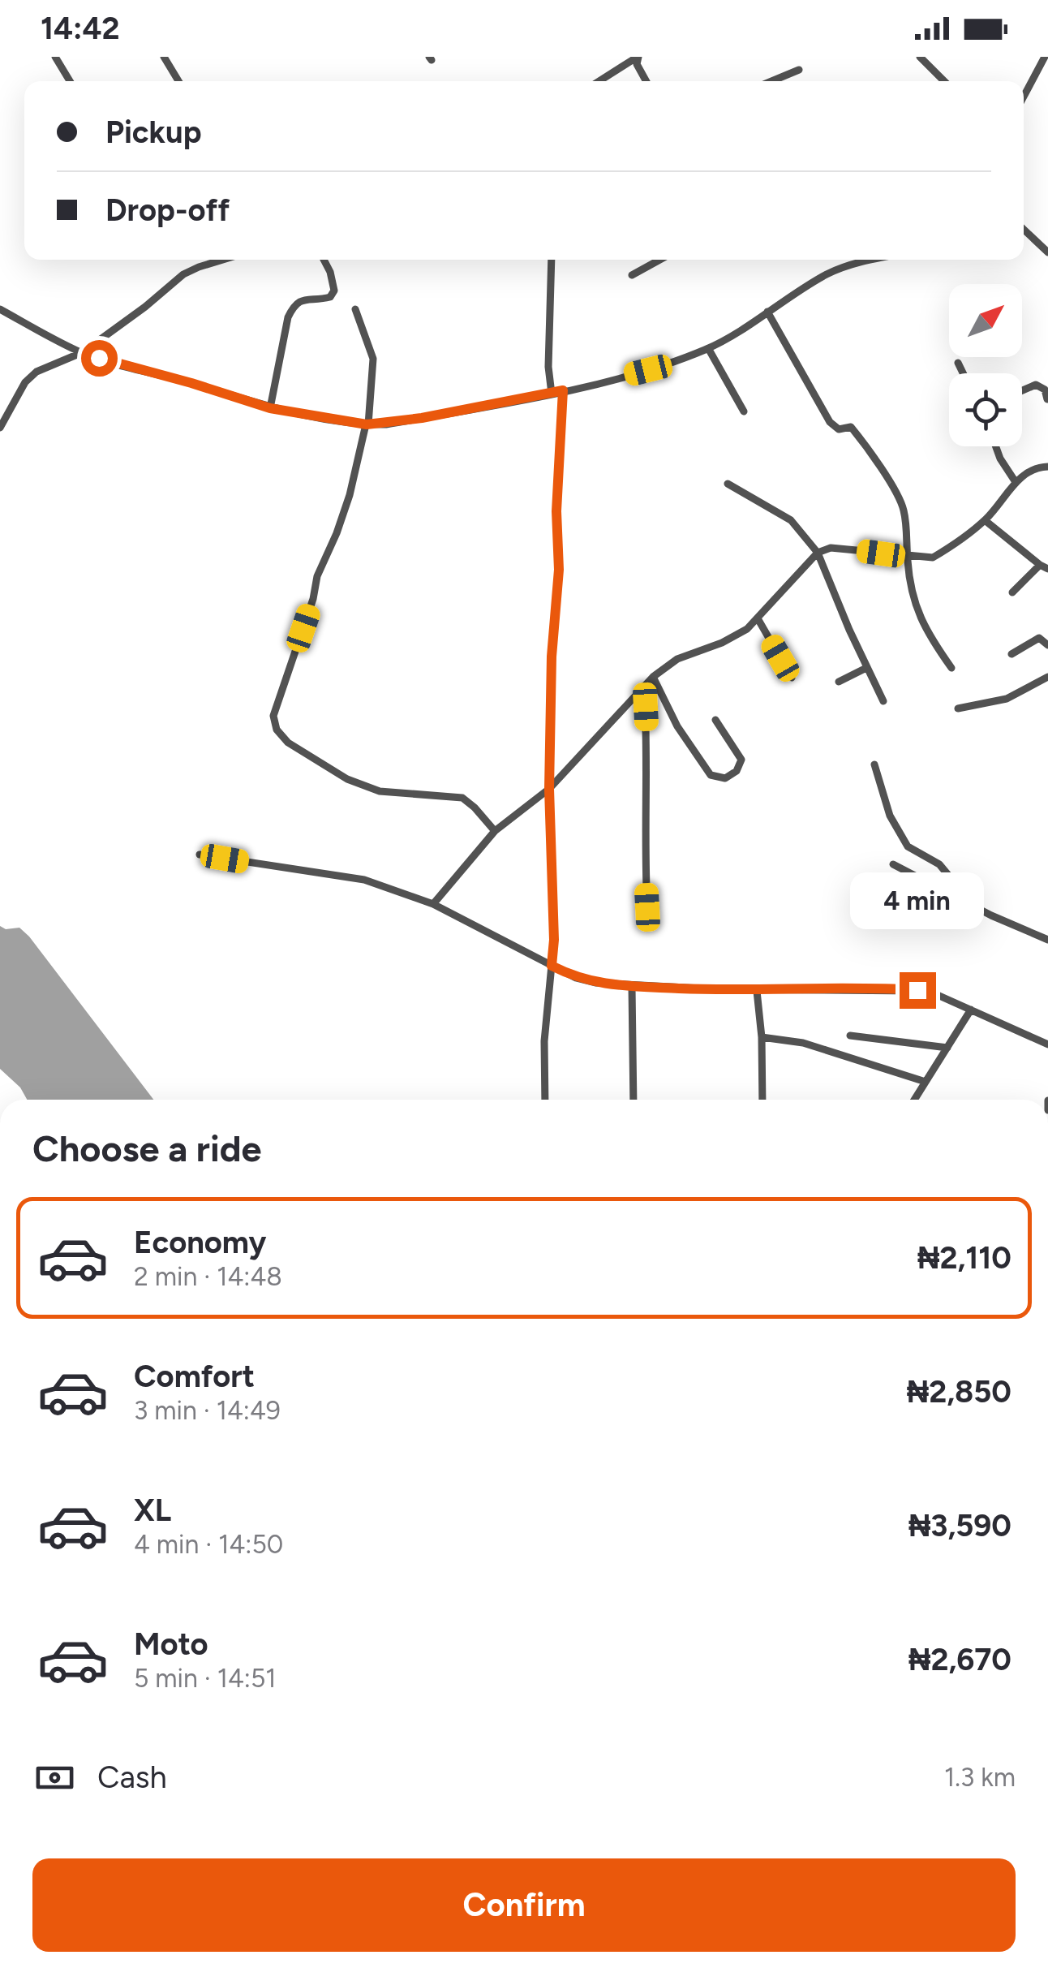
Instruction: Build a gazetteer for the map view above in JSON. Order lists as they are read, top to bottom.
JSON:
{
  "north": "top right",
  "page": {
    "status": "14:42",
    "banner": ["Pickup", "Drop-off"],
    "bubble": "4 min",
    "heading": "Choose a ride",
    "list": [
      {
        "name": "Economy",
        "note": "2 min · 14:48",
        "value": "₦2,110"
      },
      {
        "name": "Comfort",
        "note": "3 min · 14:49",
        "value": "₦2,850"
      },
      {
        "name": "XL",
        "note": "4 min · 14:50",
        "value": "₦3,590"
      },
      {
        "name": "Moto",
        "note": "5 min · 14:51",
        "value": "₦2,670"
      }
    ],
    "pay": ["Cash", "1.3 km"],
    "buttons": "Confirm"
  }
}
